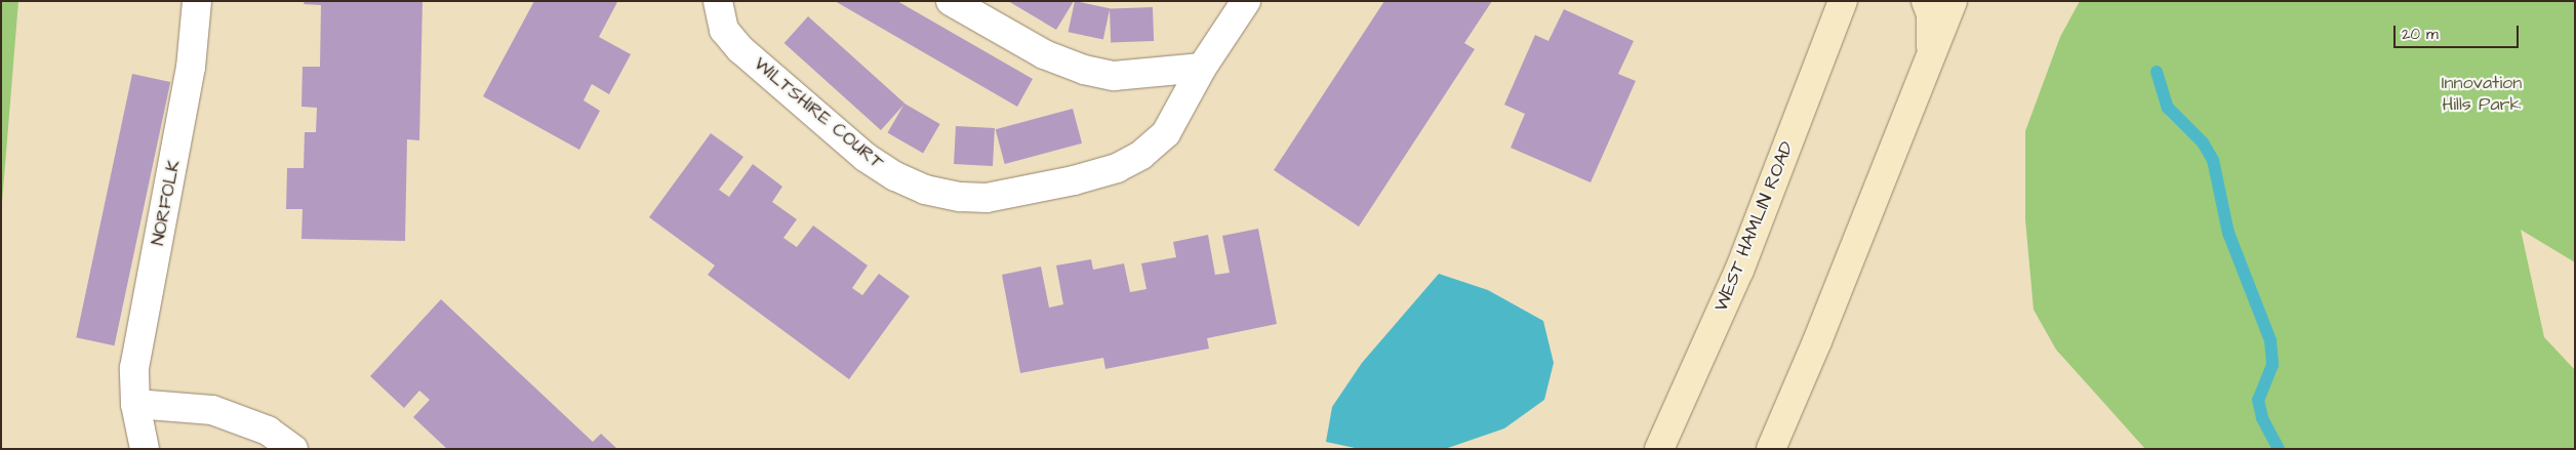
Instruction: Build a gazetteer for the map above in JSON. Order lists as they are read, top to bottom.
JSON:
{
  "streets": {
    "main road": ["WEST HAMLIN ROAD"],
    "street": ["WILTSHIRE COURT", "NORFOLK"]
  },
  "parks": ["Innovation Hills Park"],
  "scale_bar": "20 m"
}
